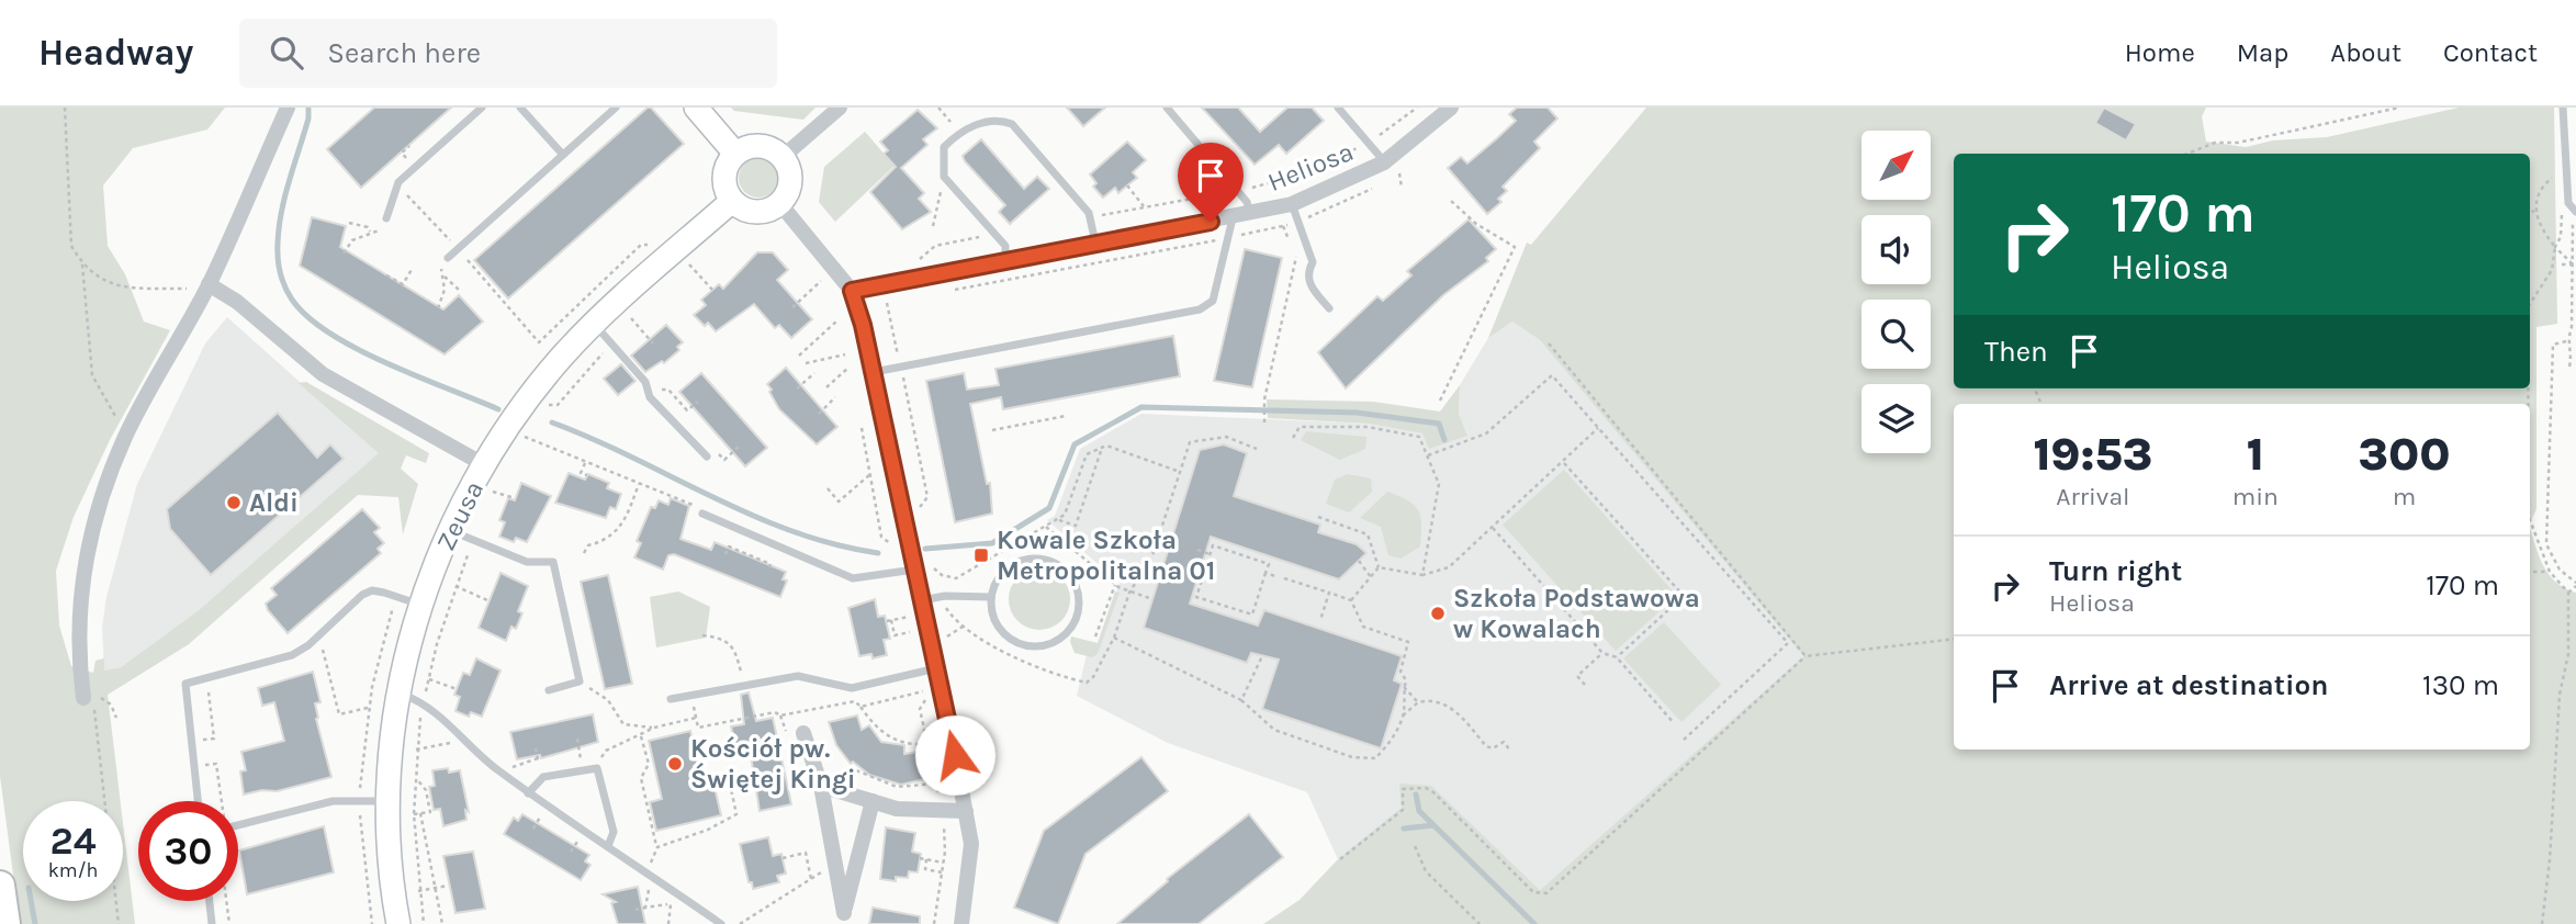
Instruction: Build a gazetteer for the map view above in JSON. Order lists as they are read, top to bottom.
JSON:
{
  "streets": {
    "street": ["Heliosa", "Zeusa"]
  },
  "places": {
    "other": ["Aldi", "Szkoła Podstawowa w Kowalach", "Kościół pw. Świętej Kingi"],
    "transit": ["Kowale Szkoła Metropolitalna 01"]
  },
  "north": "top right",
  "page": {
    "header": "Headway",
    "search": "Search here",
    "nav": [
      "Home",
      "Map",
      "About",
      "Contact"
    ],
    "turn": ["170 m", "Heliosa"],
    "then": "Then",
    "eta": [
      "19:53",
      "Arrival",
      "1",
      "min",
      "300",
      "m"
    ],
    "list": [
      {
        "name": "Turn right",
        "note": "Heliosa",
        "value": "170 m"
      },
      {
        "name": "Arrive at destination",
        "value": "130 m"
      }
    ],
    "speed": "24 km/h",
    "limit": "30"
  }
}
